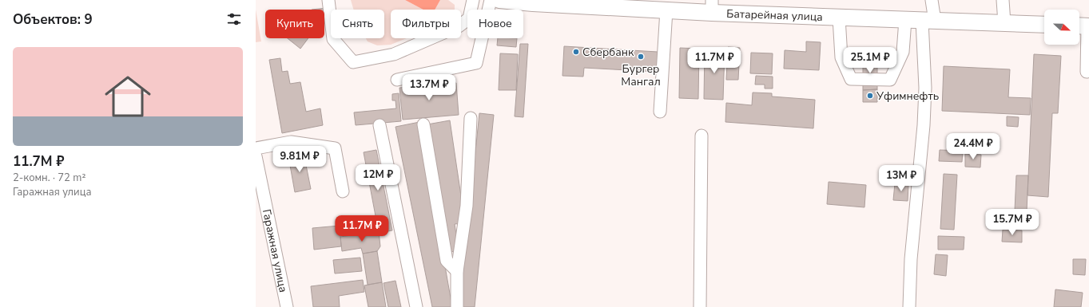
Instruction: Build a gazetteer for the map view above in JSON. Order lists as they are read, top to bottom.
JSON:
{
  "streets": {
    "main road": ["Батарейная улица"],
    "street": ["Гаражная улица"]
  },
  "places": ["Сбербанк", "Бургер Мангал", "Уфимнефть"],
  "north": "right",
  "page": {
    "heading": "Объектов: 9",
    "chip": [
      "Купить",
      "Снять",
      "Фильтры",
      "Новое"
    ],
    "list": [
      {
        "name": "11.7M ₽",
        "note": "2-комн. · 72 m² · Гаражная улица"
      }
    ],
    "price": [
      "11.7M ₽",
      "25.1M ₽",
      "13.7M ₽",
      "24.4M ₽",
      "9.81M ₽",
      "12M ₽",
      "13M ₽",
      "15.7M ₽",
      "11.7M ₽"
    ]
  }
}
